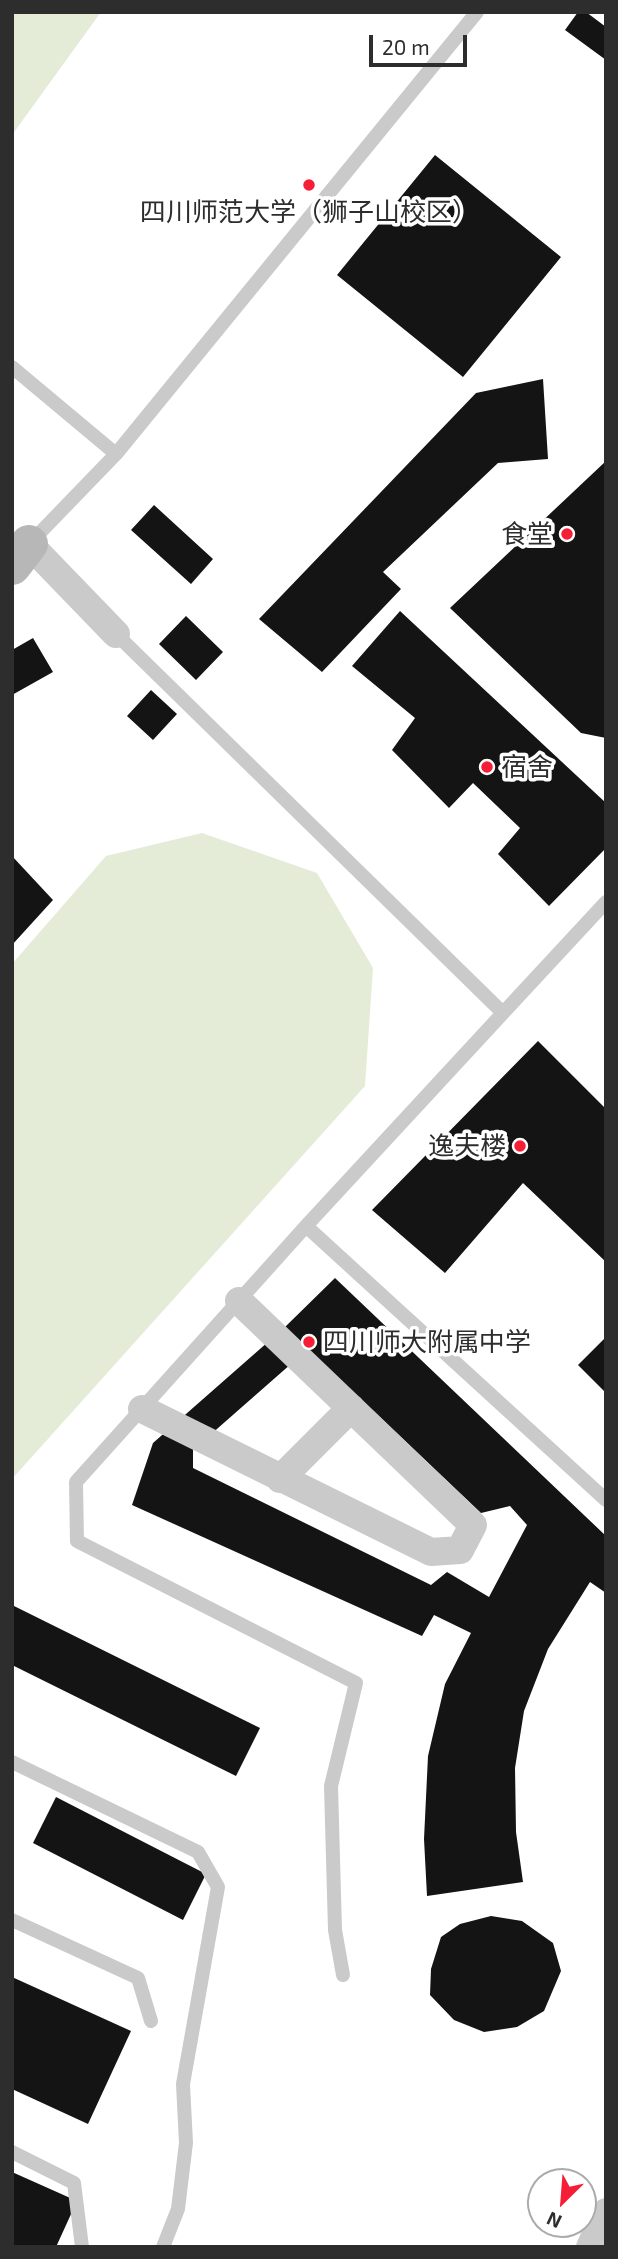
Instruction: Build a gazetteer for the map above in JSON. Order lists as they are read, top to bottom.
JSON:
{
  "places": [
    "四川师范大学（狮子山校区）",
    "食堂",
    "宿舍",
    "逸夫楼",
    "四川师大附属中学"
  ],
  "scale_bar": "20 m",
  "north": "bottom left"
}
